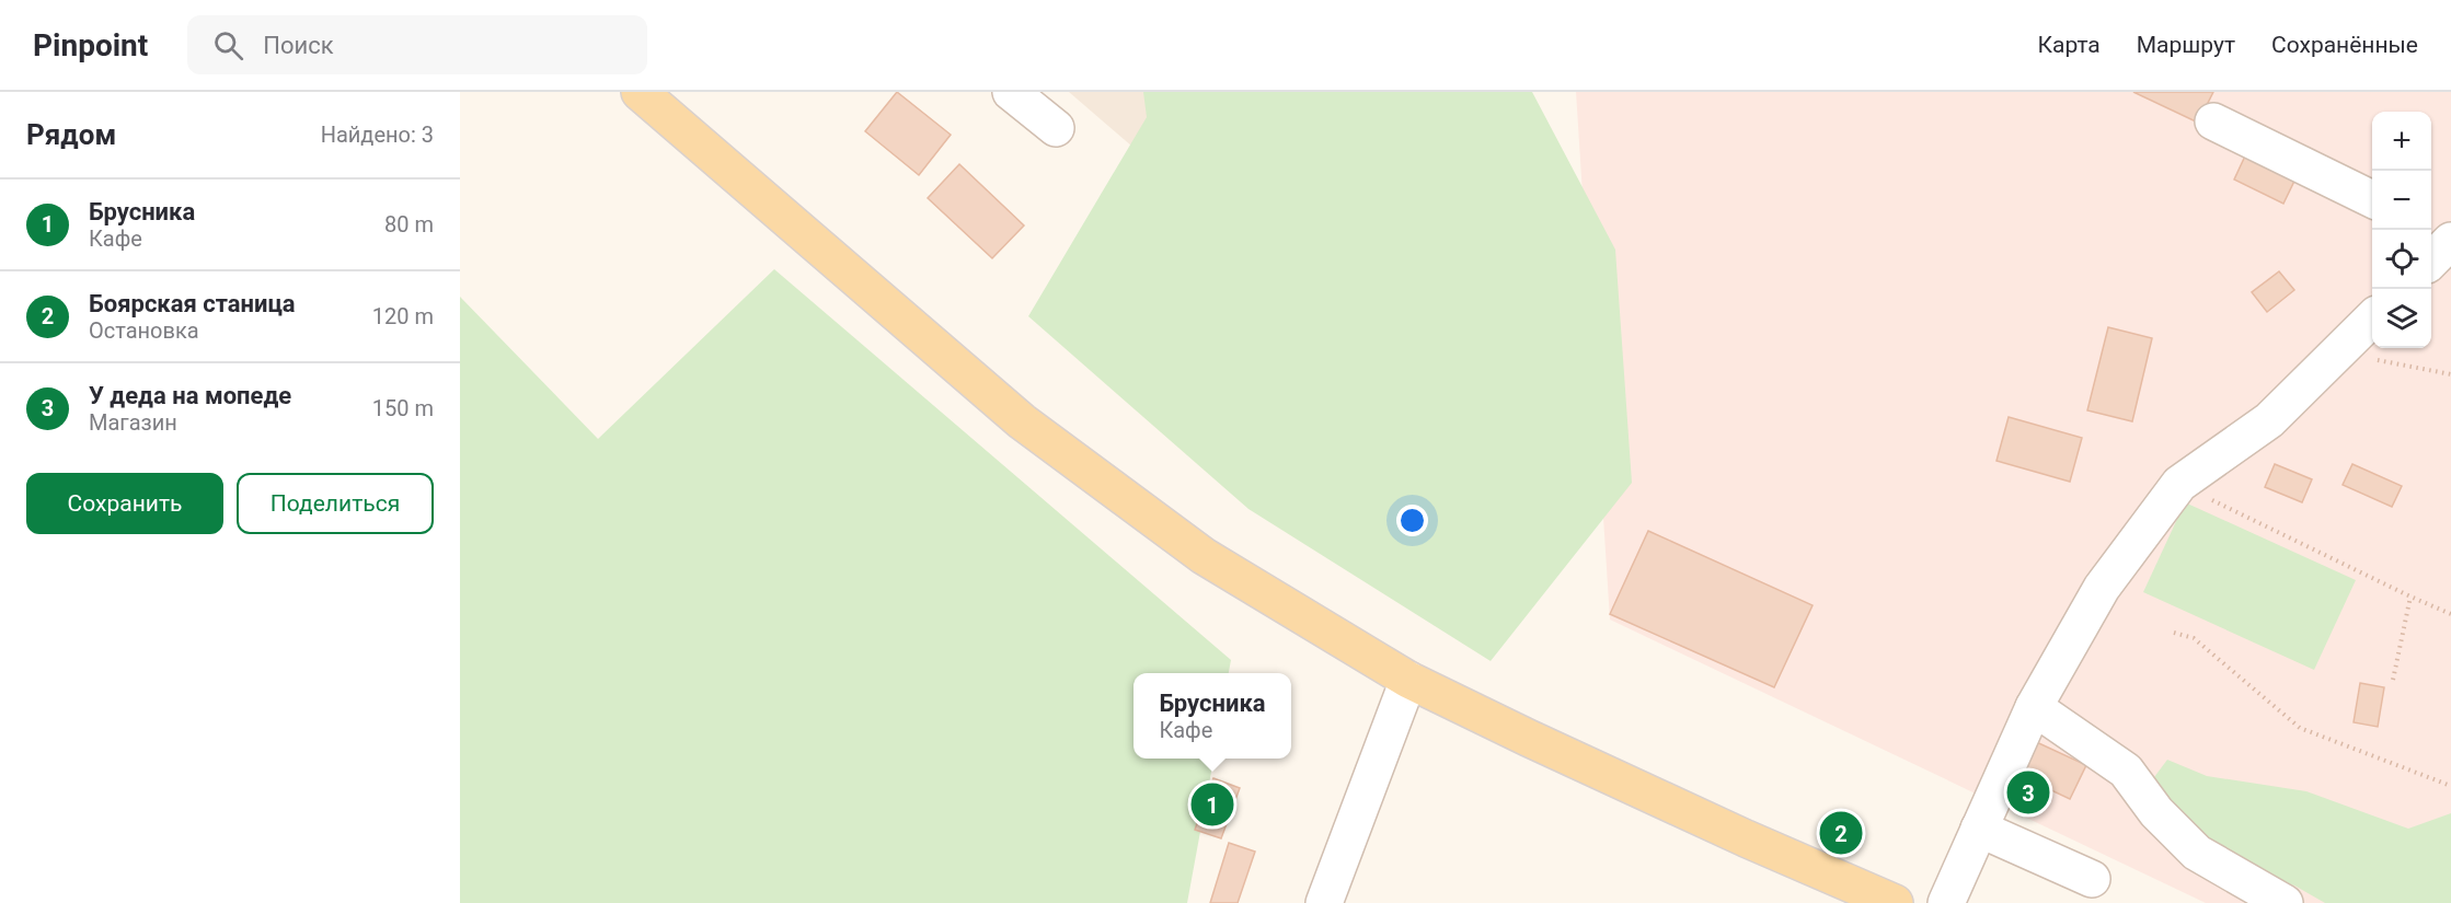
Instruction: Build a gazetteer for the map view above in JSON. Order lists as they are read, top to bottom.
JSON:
{
  "page": {
    "header": "Pinpoint",
    "search": "Поиск",
    "nav": ["Карта", "Маршрут", "Сохранённые"],
    "heading": ["Рядом", "Найдено: 3"],
    "map_buttons": ["+", "−"],
    "list": [
      {
        "mark": "1",
        "name": "Брусника",
        "note": "Кафе",
        "value": "80 m"
      },
      {
        "mark": "2",
        "name": "Боярская станица",
        "note": "Остановка",
        "value": "120 m"
      },
      {
        "mark": "3",
        "name": "У деда на мопеде",
        "note": "Магазин",
        "value": "150 m"
      }
    ],
    "buttons": ["Сохранить", "Поделиться"],
    "popup": ["Брусника", "Кафе"],
    "pins": ["3", "1", "2"]
  }
}
